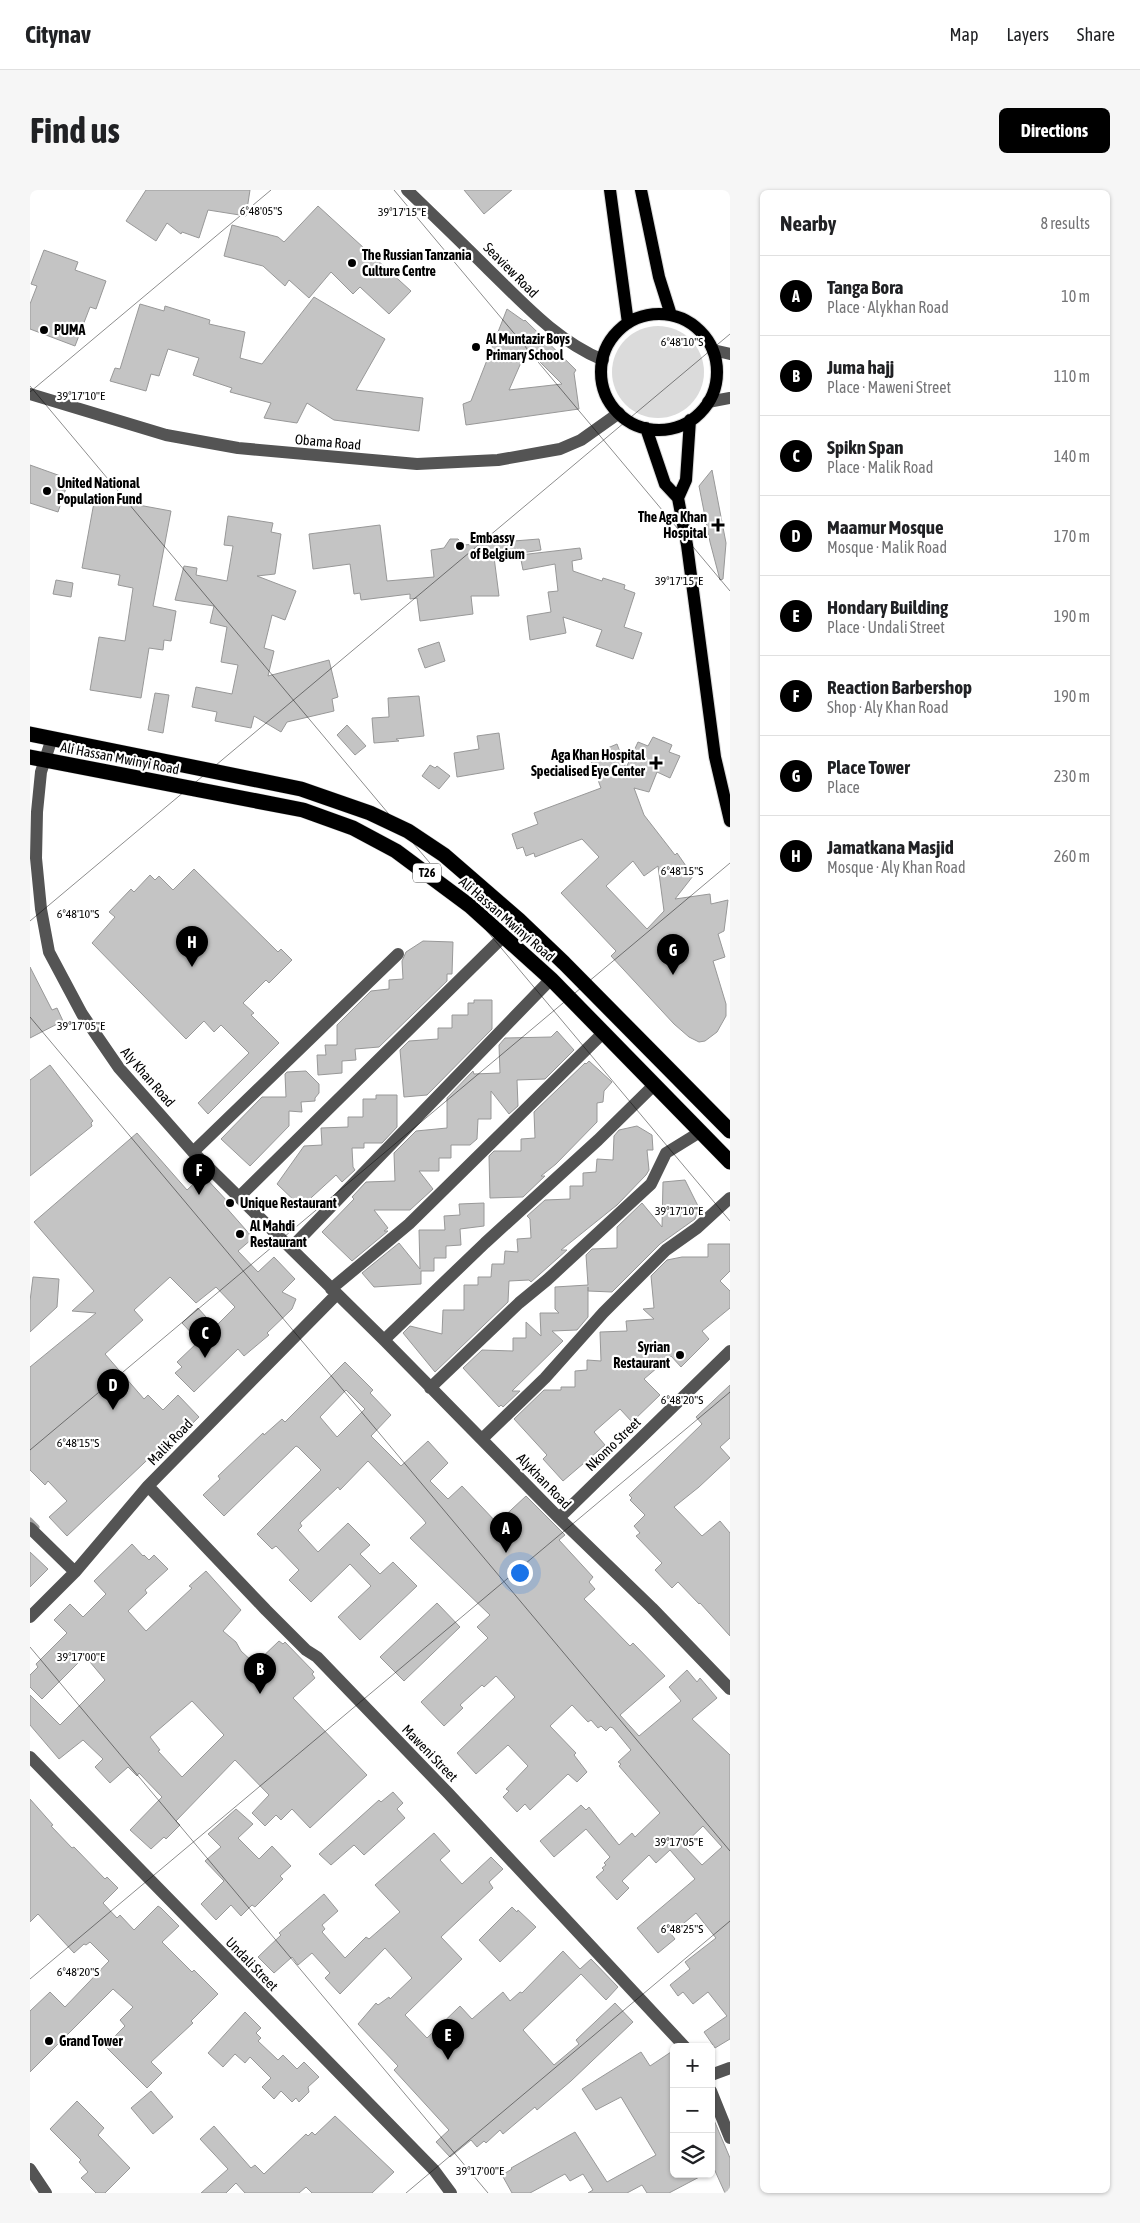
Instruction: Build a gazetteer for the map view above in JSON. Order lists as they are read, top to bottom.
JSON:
{
  "streets": {
    "highway": ["Ali Hassan Mwinyi Road", "T26"],
    "street": [
      "Seaview Road",
      "Obama Road",
      "Aly Khan Road",
      "Malik Road",
      "Nkomo Street",
      "Alykhan Road",
      "Maweni Street",
      "Undali Street"
    ]
  },
  "crossings": [
    ["Seaview Road", "Obama Road"],
    ["Ali Hassan Mwinyi Road", "Aly Khan Road"],
    ["Ali Hassan Mwinyi Road", "Malik Road"],
    ["Aly Khan Road", "Malik Road"],
    ["Aly Khan Road", "Alykhan Road"],
    ["Malik Road", "Alykhan Road"],
    ["Malik Road", "Maweni Street"],
    ["Nkomo Street", "Alykhan Road"]
  ],
  "places": {
    "other": [
      "The Russian Tanzania Culture Centre",
      "PUMA",
      "Al Muntazir Boys Primary School",
      "United National Population Fund",
      "Embassy of Belgium",
      "Unique Restaurant",
      "Al Mahdi Restaurant",
      "Syrian Restaurant",
      "Grand Tower"
    ],
    "health": ["The Aga Khan Hospital", "Aga Khan Hospital Specialised Eye Center"]
  },
  "page": {
    "header": "Citynav",
    "nav": ["Map", "Layers", "Share"],
    "buttons": "Directions",
    "title": "Find us",
    "heading": ["Nearby", "8 results"],
    "list": [
      {
        "mark": "A",
        "name": "Tanga Bora",
        "note": "Place · Alykhan Road",
        "value": "10 m"
      },
      {
        "mark": "B",
        "name": "Juma hajj",
        "note": "Place · Maweni Street",
        "value": "110 m"
      },
      {
        "mark": "C",
        "name": "Spikn Span",
        "note": "Place · Malik Road",
        "value": "140 m"
      },
      {
        "mark": "D",
        "name": "Maamur Mosque",
        "note": "Mosque · Malik Road",
        "value": "170 m"
      },
      {
        "mark": "E",
        "name": "Hondary Building",
        "note": "Place · Undali Street",
        "value": "190 m"
      },
      {
        "mark": "F",
        "name": "Reaction Barbershop",
        "note": "Shop · Aly Khan Road",
        "value": "190 m"
      },
      {
        "mark": "G",
        "name": "Place Tower",
        "note": "Place",
        "value": "230 m"
      },
      {
        "mark": "H",
        "name": "Jamatkana Masjid",
        "note": "Mosque · Aly Khan Road",
        "value": "260 m"
      }
    ],
    "pins": [
      "H",
      "G",
      "F",
      "C",
      "D",
      "A",
      "B",
      "E"
    ],
    "map_buttons": ["+", "−"]
  },
  "coordinates": [
    "6°48'05\"S",
    "39°17'15\"E",
    "6°48'10\"S",
    "39°17'10\"E",
    "6°48'15\"S",
    "39°17'05\"E",
    "6°48'20\"S",
    "39°17'00\"E",
    "6°48'25\"S"
  ]
}
